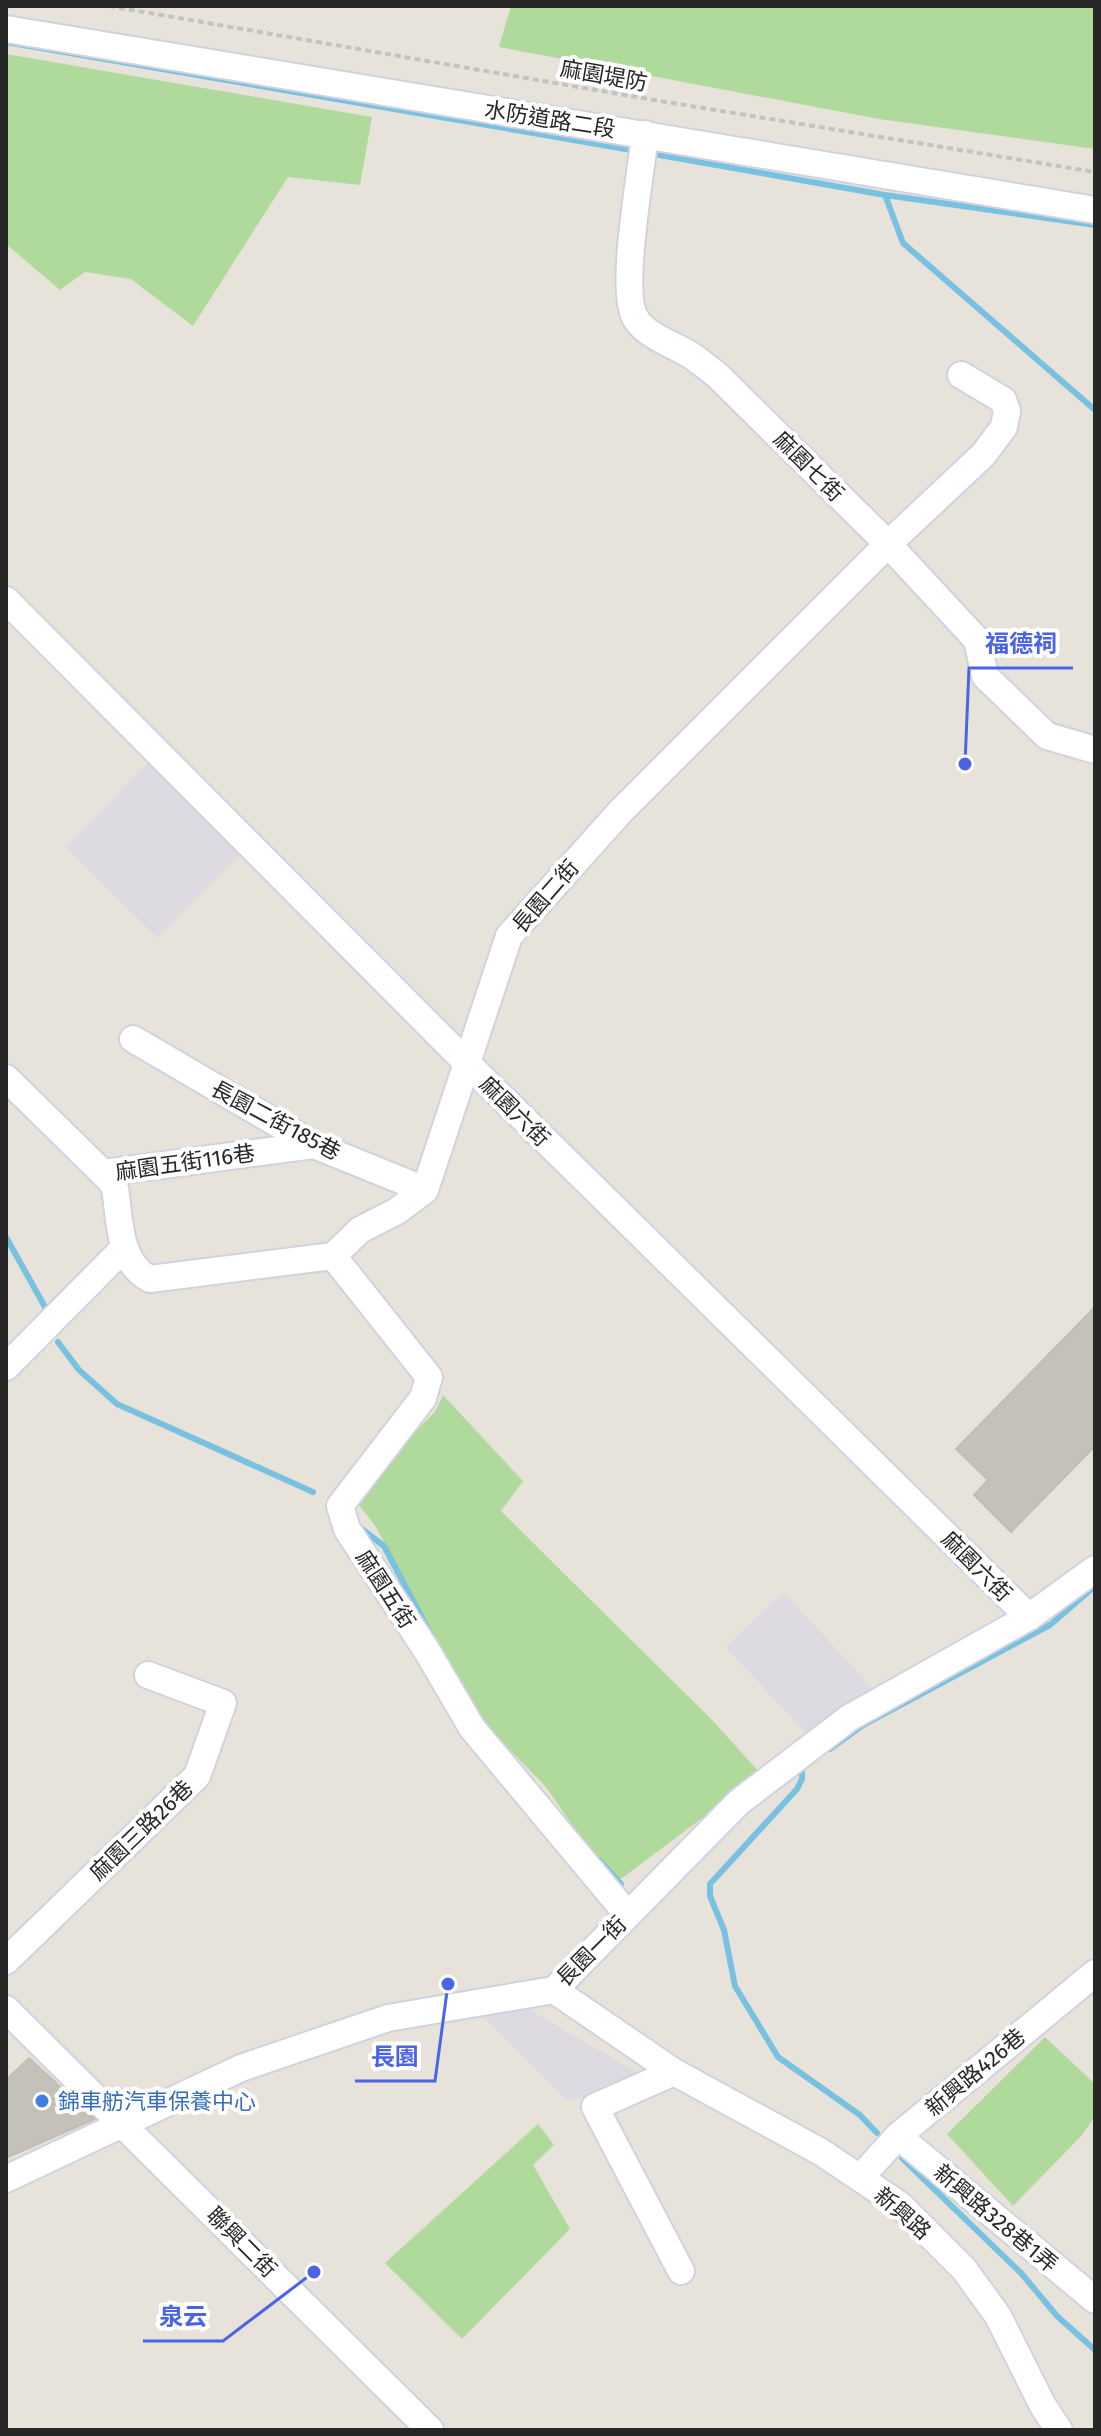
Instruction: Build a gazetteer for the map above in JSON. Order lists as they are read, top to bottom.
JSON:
{
  "streets": {
    "street": [
      "水防道路二段",
      "麻園七街",
      "長園二街",
      "麻園六街",
      "長園二街185巷",
      "麻園五街116巷",
      "麻園五街",
      "麻園三路26巷",
      "長園一街",
      "新興路426巷",
      "新興路",
      "新興路328巷1弄",
      "聯興二街"
    ],
    "path": ["麻園堤防"]
  },
  "crossings": [
    ["水防道路二段", "麻園七街"],
    ["麻園七街", "長園二街"],
    ["長園二街", "麻園六街"],
    ["長園二街", "長園二街185巷"],
    ["麻園六街", "長園一街"],
    ["長園二街185巷", "麻園五街116巷"],
    ["麻園五街", "長園一街"],
    ["長園一街", "新興路"],
    ["長園一街", "聯興二街"],
    ["新興路426巷", "新興路"],
    ["新興路426巷", "新興路328巷1弄"]
  ],
  "places": [
    "福德祠",
    "長園",
    "錦車舫汽車保養中心",
    "泉云"
  ]
}
